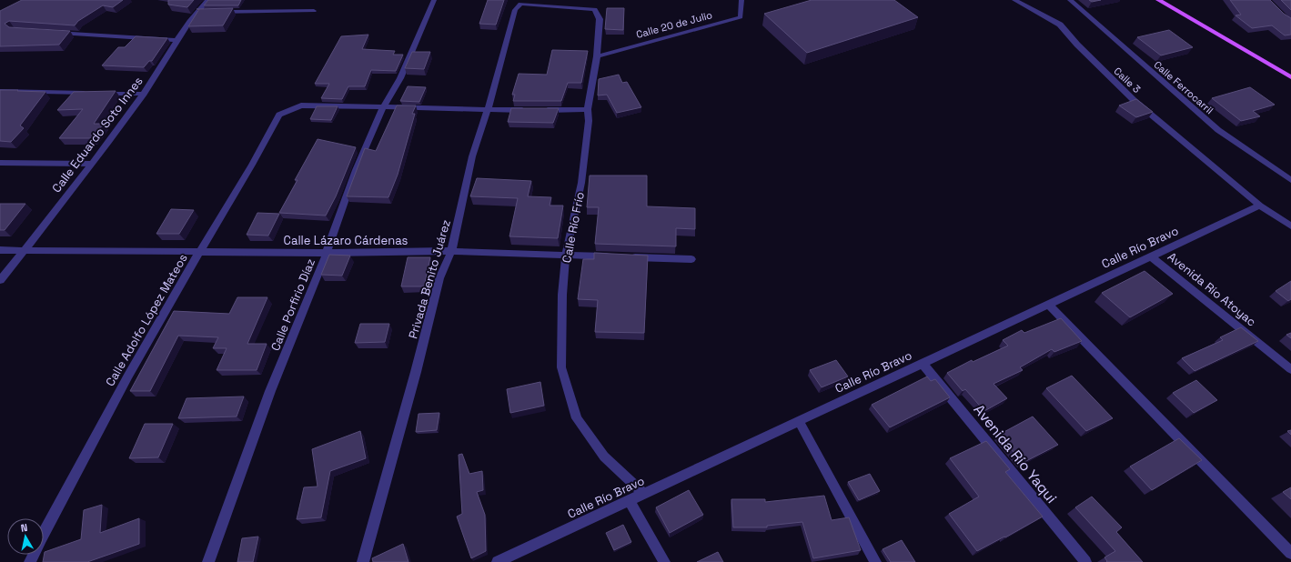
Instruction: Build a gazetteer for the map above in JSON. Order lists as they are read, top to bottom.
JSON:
{
  "streets": {
    "street": [
      "Calle 20 de Julio",
      "Calle 3",
      "Calle Ferrocarril",
      "Calle Eduardo Soto Innes",
      "Calle Río Frío",
      "Calle Lázaro Cárdenas",
      "Calle Río Bravo",
      "Privada Benito Juárez",
      "Avenida Río Atoyac",
      "Calle Porfirio Díaz",
      "Calle Adolfo López Mateos",
      "Avenida Río Yaqui"
    ]
  },
  "crossings": [
    ["Calle 20 de Julio", "Calle Río Frío"],
    ["Calle 3", "Calle Río Bravo"],
    ["Calle Eduardo Soto Innes", "Calle Lázaro Cárdenas"],
    ["Calle Río Frío", "Calle Lázaro Cárdenas"],
    ["Calle Río Frío", "Calle Río Bravo"],
    ["Calle Río Frío", "Privada Benito Juárez"],
    ["Calle Lázaro Cárdenas", "Privada Benito Juárez"],
    ["Calle Lázaro Cárdenas", "Calle Porfirio Díaz"],
    ["Calle Lázaro Cárdenas", "Calle Adolfo López Mateos"],
    ["Calle Río Bravo", "Avenida Río Atoyac"],
    ["Calle Río Bravo", "Avenida Río Yaqui"],
    ["Calle Porfirio Díaz", "Calle Adolfo López Mateos"]
  ],
  "north": "top"
}
